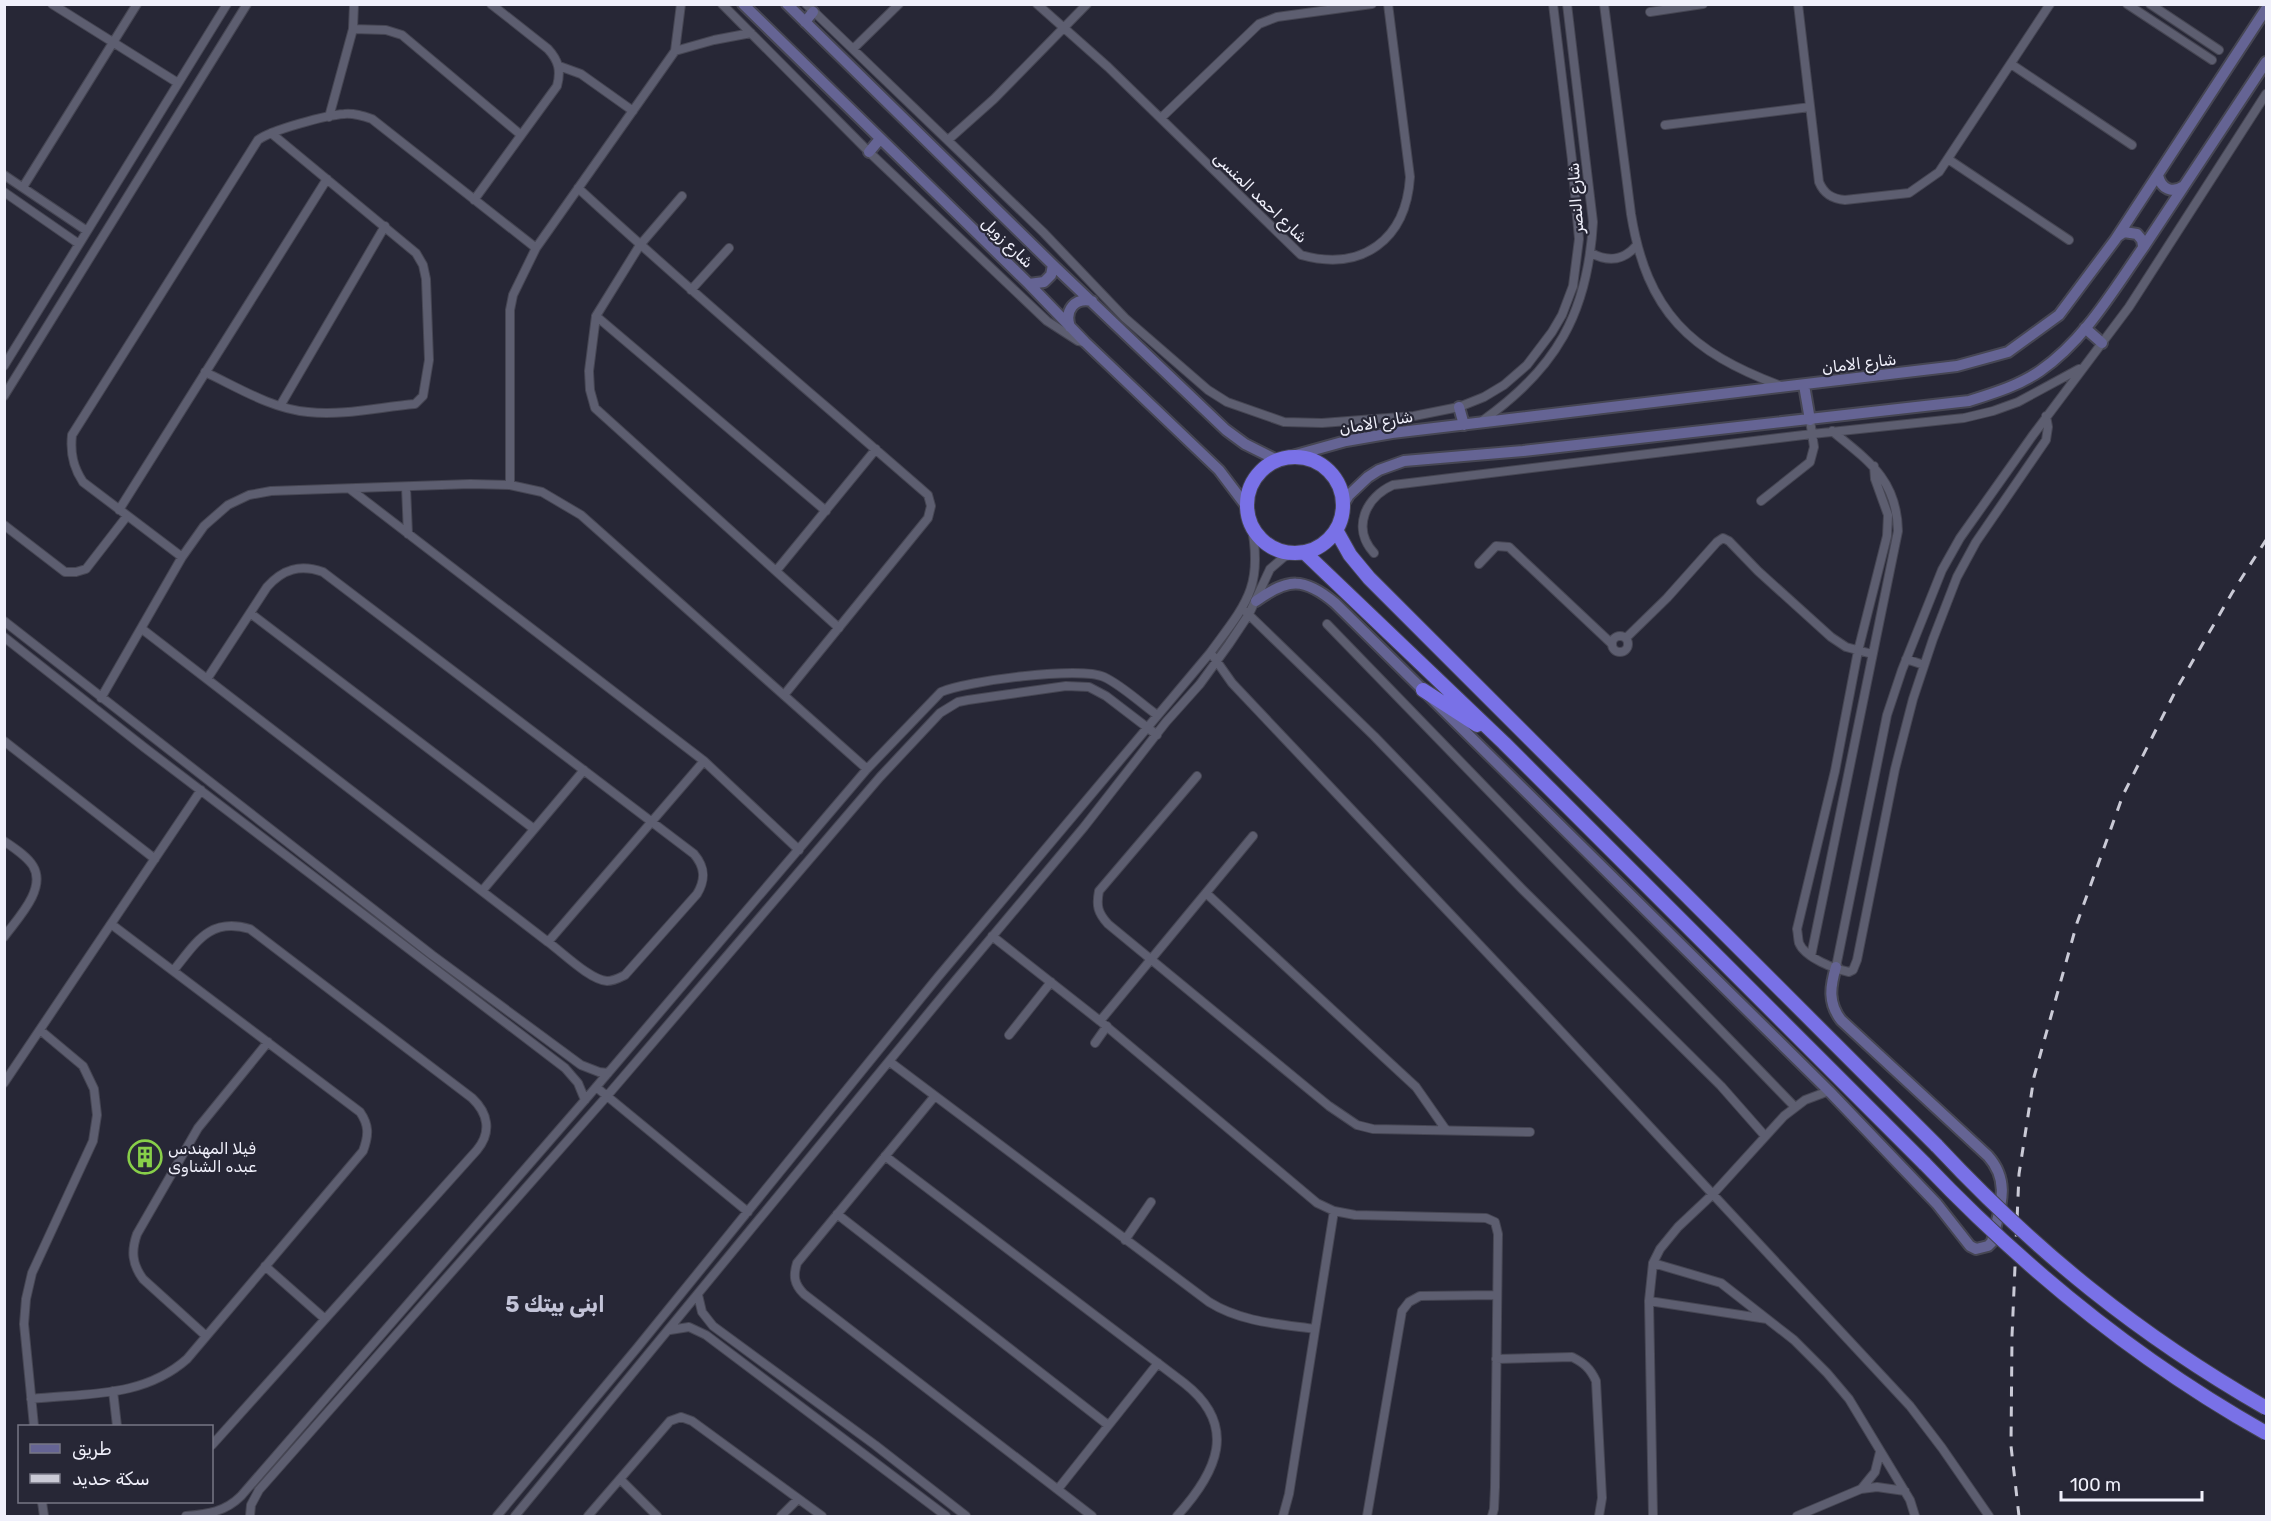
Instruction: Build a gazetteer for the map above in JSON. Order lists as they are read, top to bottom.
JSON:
{
  "streets": {
    "street": [
      "شارع احمد المنسى",
      "شارع النصر",
      "شارع زويل",
      "شارع الامان"
    ]
  },
  "crossings": [
    ["شارع النصر", "شارع الامان"],
    ["شارع زويل", "شارع الامان"]
  ],
  "districts": ["ابنى بيتك 5"],
  "places": {
    "building": ["فيلا المهندس عبده الشناوى"]
  },
  "legend": ["طريق", "سكة حديد"],
  "scale_bar": "100 m"
}
